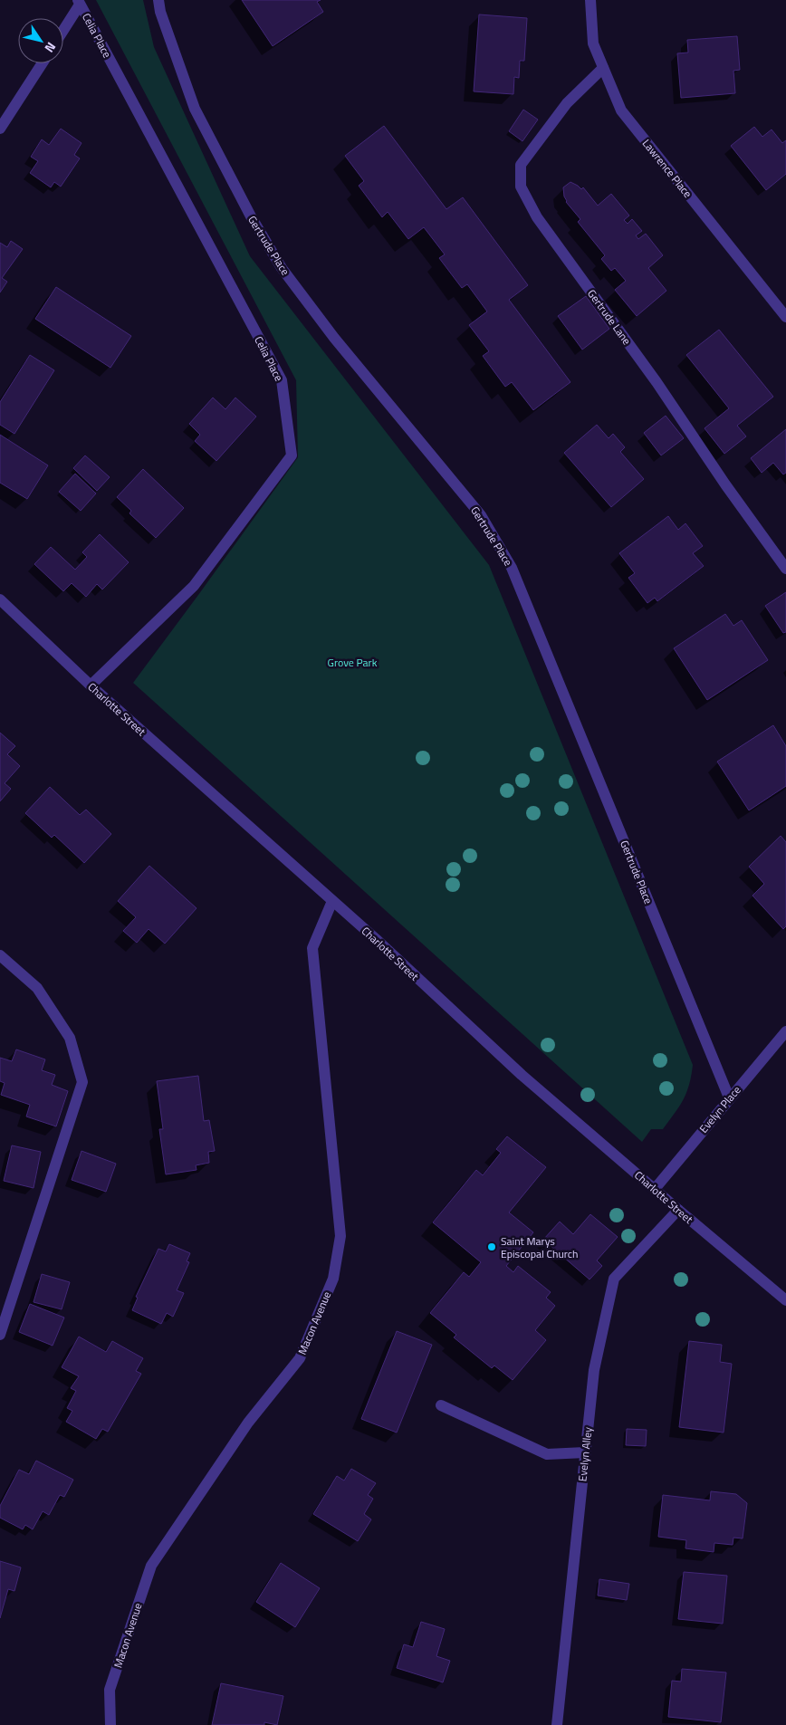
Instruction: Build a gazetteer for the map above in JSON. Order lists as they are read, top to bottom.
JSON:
{
  "streets": {
    "street": [
      "Celia Place",
      "Lawrence Place",
      "Gertrude Place",
      "Gertrude Lane",
      "Charlotte Street",
      "Evelyn Place",
      "Macon Avenue",
      "Evelyn Alley"
    ]
  },
  "crossings": [
    ["Celia Place", "Charlotte Street"],
    ["Lawrence Place", "Gertrude Lane"],
    ["Gertrude Place", "Evelyn Place"],
    ["Charlotte Street", "Evelyn Place"],
    ["Charlotte Street", "Macon Avenue"],
    ["Charlotte Street", "Evelyn Alley"]
  ],
  "parks": ["Grove Park"],
  "places": ["Saint Marys Episcopal Church"],
  "north": "bottom right"
}
